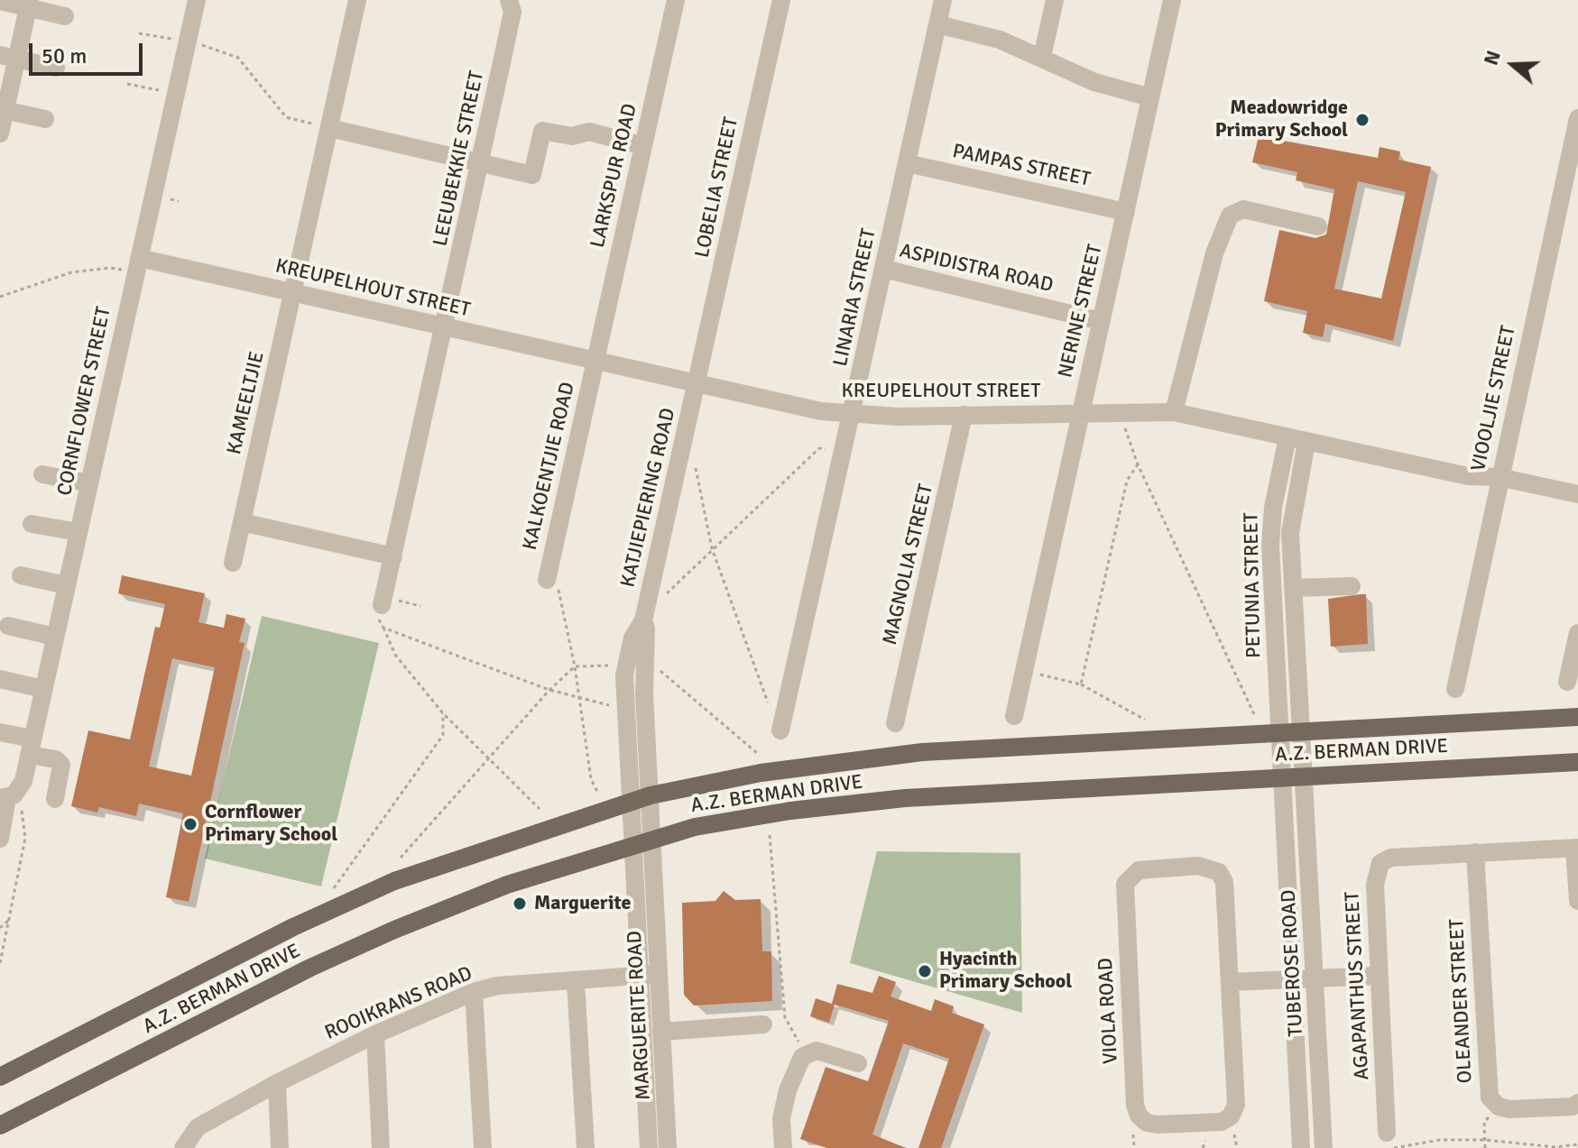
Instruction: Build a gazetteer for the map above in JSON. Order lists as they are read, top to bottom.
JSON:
{
  "streets": {
    "main road": ["A.Z. BERMAN DRIVE"],
    "street": [
      "LEEUBEKKIE STREET",
      "PAMPAS STREET",
      "LARKSPUR ROAD",
      "LOBELIA STREET",
      "ASPIDISTRA ROAD",
      "KREUPELHOUT STREET",
      "LINARIA STREET",
      "NERINE STREET",
      "VIOOLJIE STREET",
      "CORNFLOWER STREET",
      "KAMEELTJIE",
      "KALKOENTJIE ROAD",
      "KATJIEPIERING ROAD",
      "MAGNOLIA STREET",
      "PETUNIA STREET",
      "TUBEROSE ROAD",
      "AGAPANTHUS STREET",
      "OLEANDER STREET",
      "ROOIKRANS ROAD",
      "VIOLA ROAD",
      "MARGUERITE ROAD"
    ]
  },
  "crossings": [
    ["LEEUBEKKIE STREET", "KREUPELHOUT STREET"],
    ["PAMPAS STREET", "LINARIA STREET"],
    ["PAMPAS STREET", "NERINE STREET"],
    ["LARKSPUR ROAD", "KREUPELHOUT STREET"],
    ["LARKSPUR ROAD", "KALKOENTJIE ROAD"],
    ["LOBELIA STREET", "KREUPELHOUT STREET"],
    ["LOBELIA STREET", "KATJIEPIERING ROAD"],
    ["ASPIDISTRA ROAD", "LINARIA STREET"],
    ["ASPIDISTRA ROAD", "NERINE STREET"],
    ["KREUPELHOUT STREET", "LINARIA STREET"],
    ["KREUPELHOUT STREET", "NERINE STREET"],
    ["KREUPELHOUT STREET", "VIOOLJIE STREET"],
    ["KREUPELHOUT STREET", "CORNFLOWER STREET"],
    ["KREUPELHOUT STREET", "KAMEELTJIE"],
    ["KREUPELHOUT STREET", "KALKOENTJIE ROAD"],
    ["KREUPELHOUT STREET", "KATJIEPIERING ROAD"],
    ["KREUPELHOUT STREET", "MAGNOLIA STREET"],
    ["KREUPELHOUT STREET", "PETUNIA STREET"],
    ["KATJIEPIERING ROAD", "A.Z. BERMAN DRIVE"],
    ["KATJIEPIERING ROAD", "MARGUERITE ROAD"],
    ["PETUNIA STREET", "A.Z. BERMAN DRIVE"],
    ["PETUNIA STREET", "TUBEROSE ROAD"],
    ["A.Z. BERMAN DRIVE", "TUBEROSE ROAD"],
    ["A.Z. BERMAN DRIVE", "MARGUERITE ROAD"],
    ["AGAPANTHUS STREET", "OLEANDER STREET"],
    ["ROOIKRANS ROAD", "MARGUERITE ROAD"]
  ],
  "places": [
    "Meadowridge Primary School",
    "Cornflower Primary School",
    "Marguerite",
    "Hyacinth Primary School"
  ],
  "scale_bar": "50 m",
  "north": "left"
}
